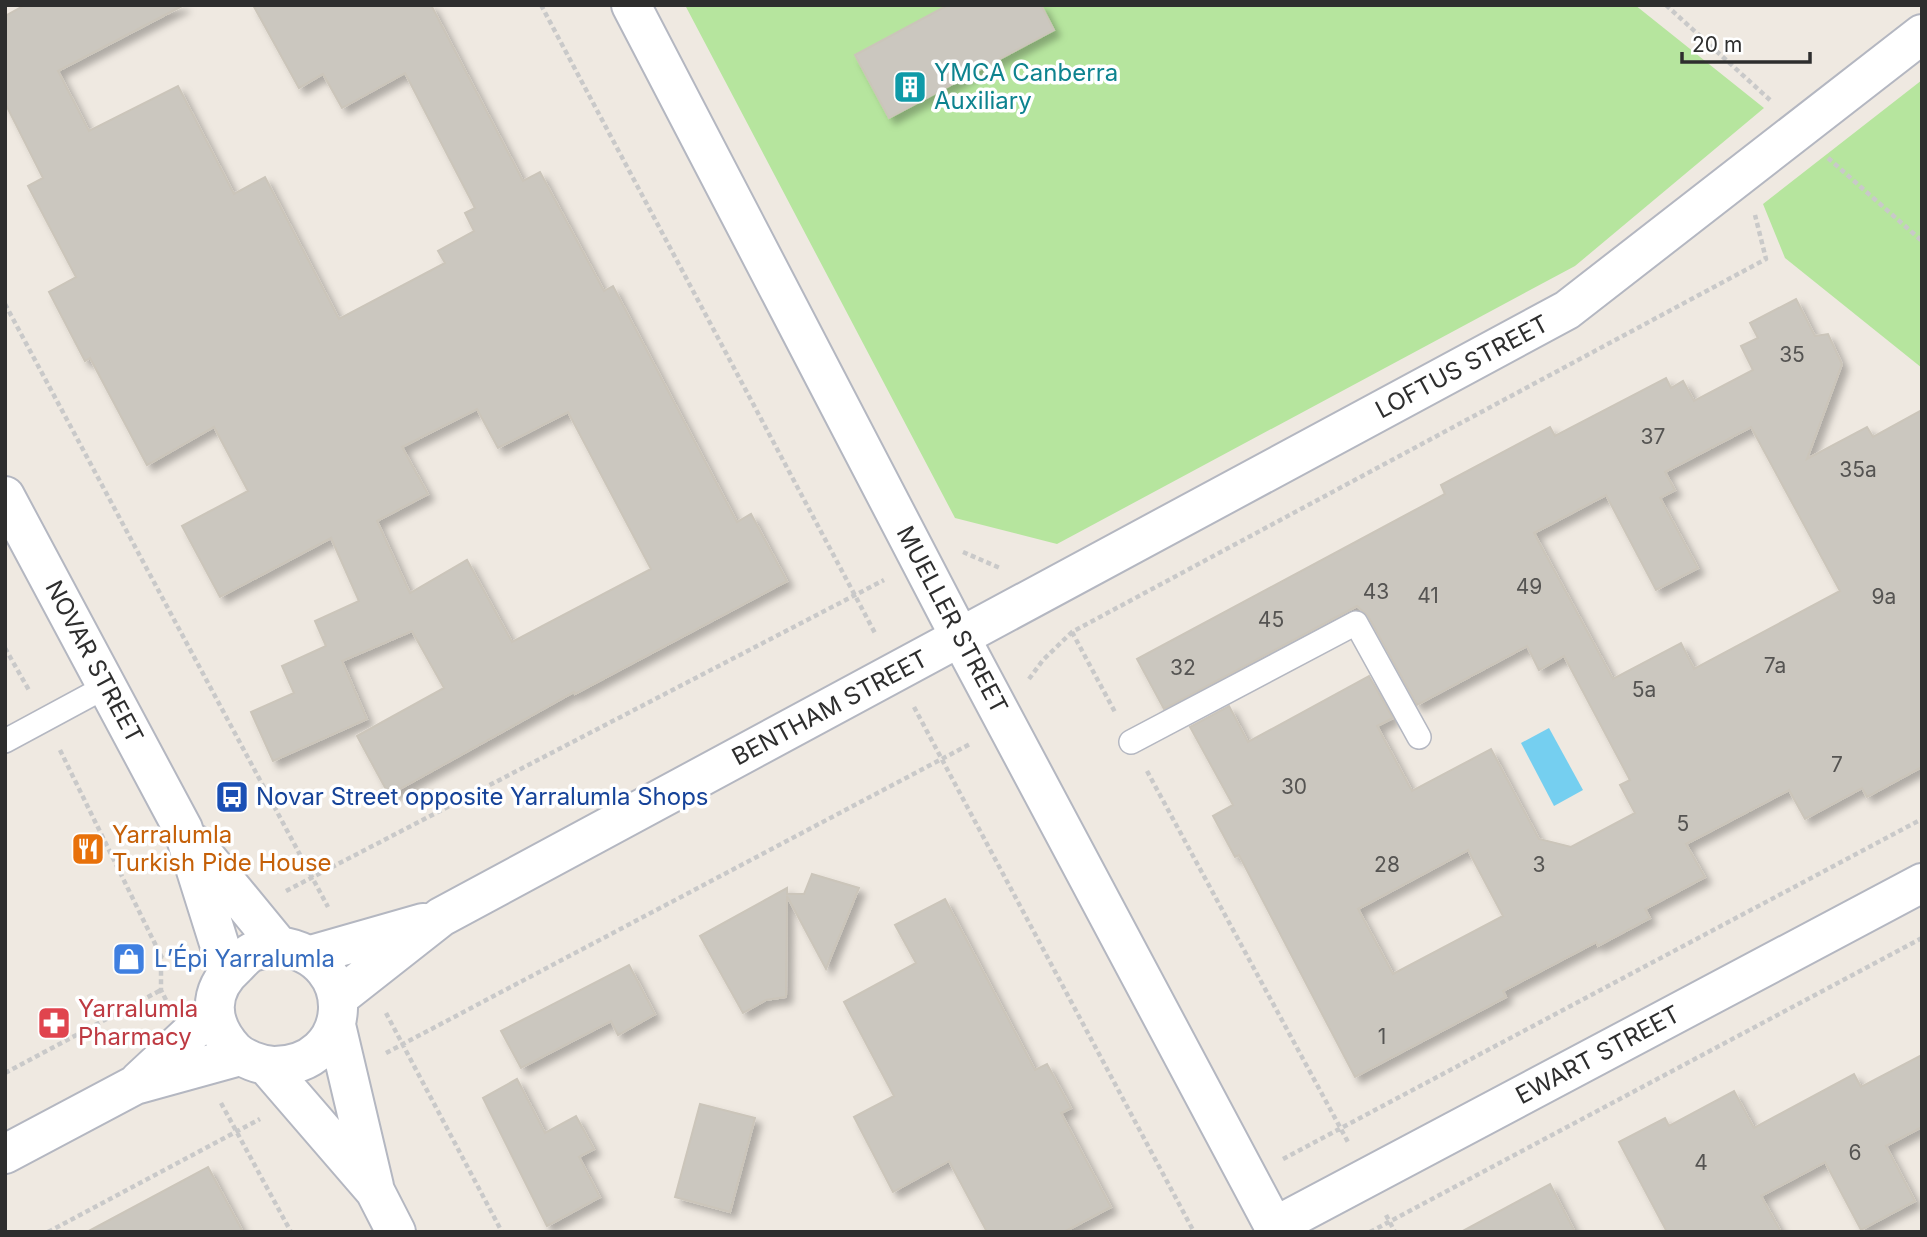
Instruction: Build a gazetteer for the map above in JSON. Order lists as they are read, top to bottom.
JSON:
{
  "streets": {
    "street": [
      "LOFTUS STREET",
      "MUELLER STREET",
      "NOVAR STREET",
      "BENTHAM STREET",
      "EWART STREET"
    ]
  },
  "crossings": [
    ["LOFTUS STREET", "MUELLER STREET"],
    ["LOFTUS STREET", "BENTHAM STREET"],
    ["MUELLER STREET", "BENTHAM STREET"],
    ["MUELLER STREET", "EWART STREET"],
    ["NOVAR STREET", "BENTHAM STREET"]
  ],
  "places": {
    "building": ["YMCA Canberra Auxiliary"],
    "bus stop": ["Novar Street opposite Yarralumla Shops"],
    "restaurant": ["Yarralumla Turkish Pide House"],
    "shop": ["L’Épi Yarralumla"],
    "pharmacy": ["Yarralumla Pharmacy"]
  },
  "house_numbers": [
    "35",
    "37",
    "35a",
    "49",
    "43",
    "41",
    "9a",
    "45",
    "7a",
    "32",
    "5a",
    "7",
    "30",
    "5",
    "28",
    "3",
    "1",
    "6",
    "4"
  ],
  "scale_bar": "20 m"
}
